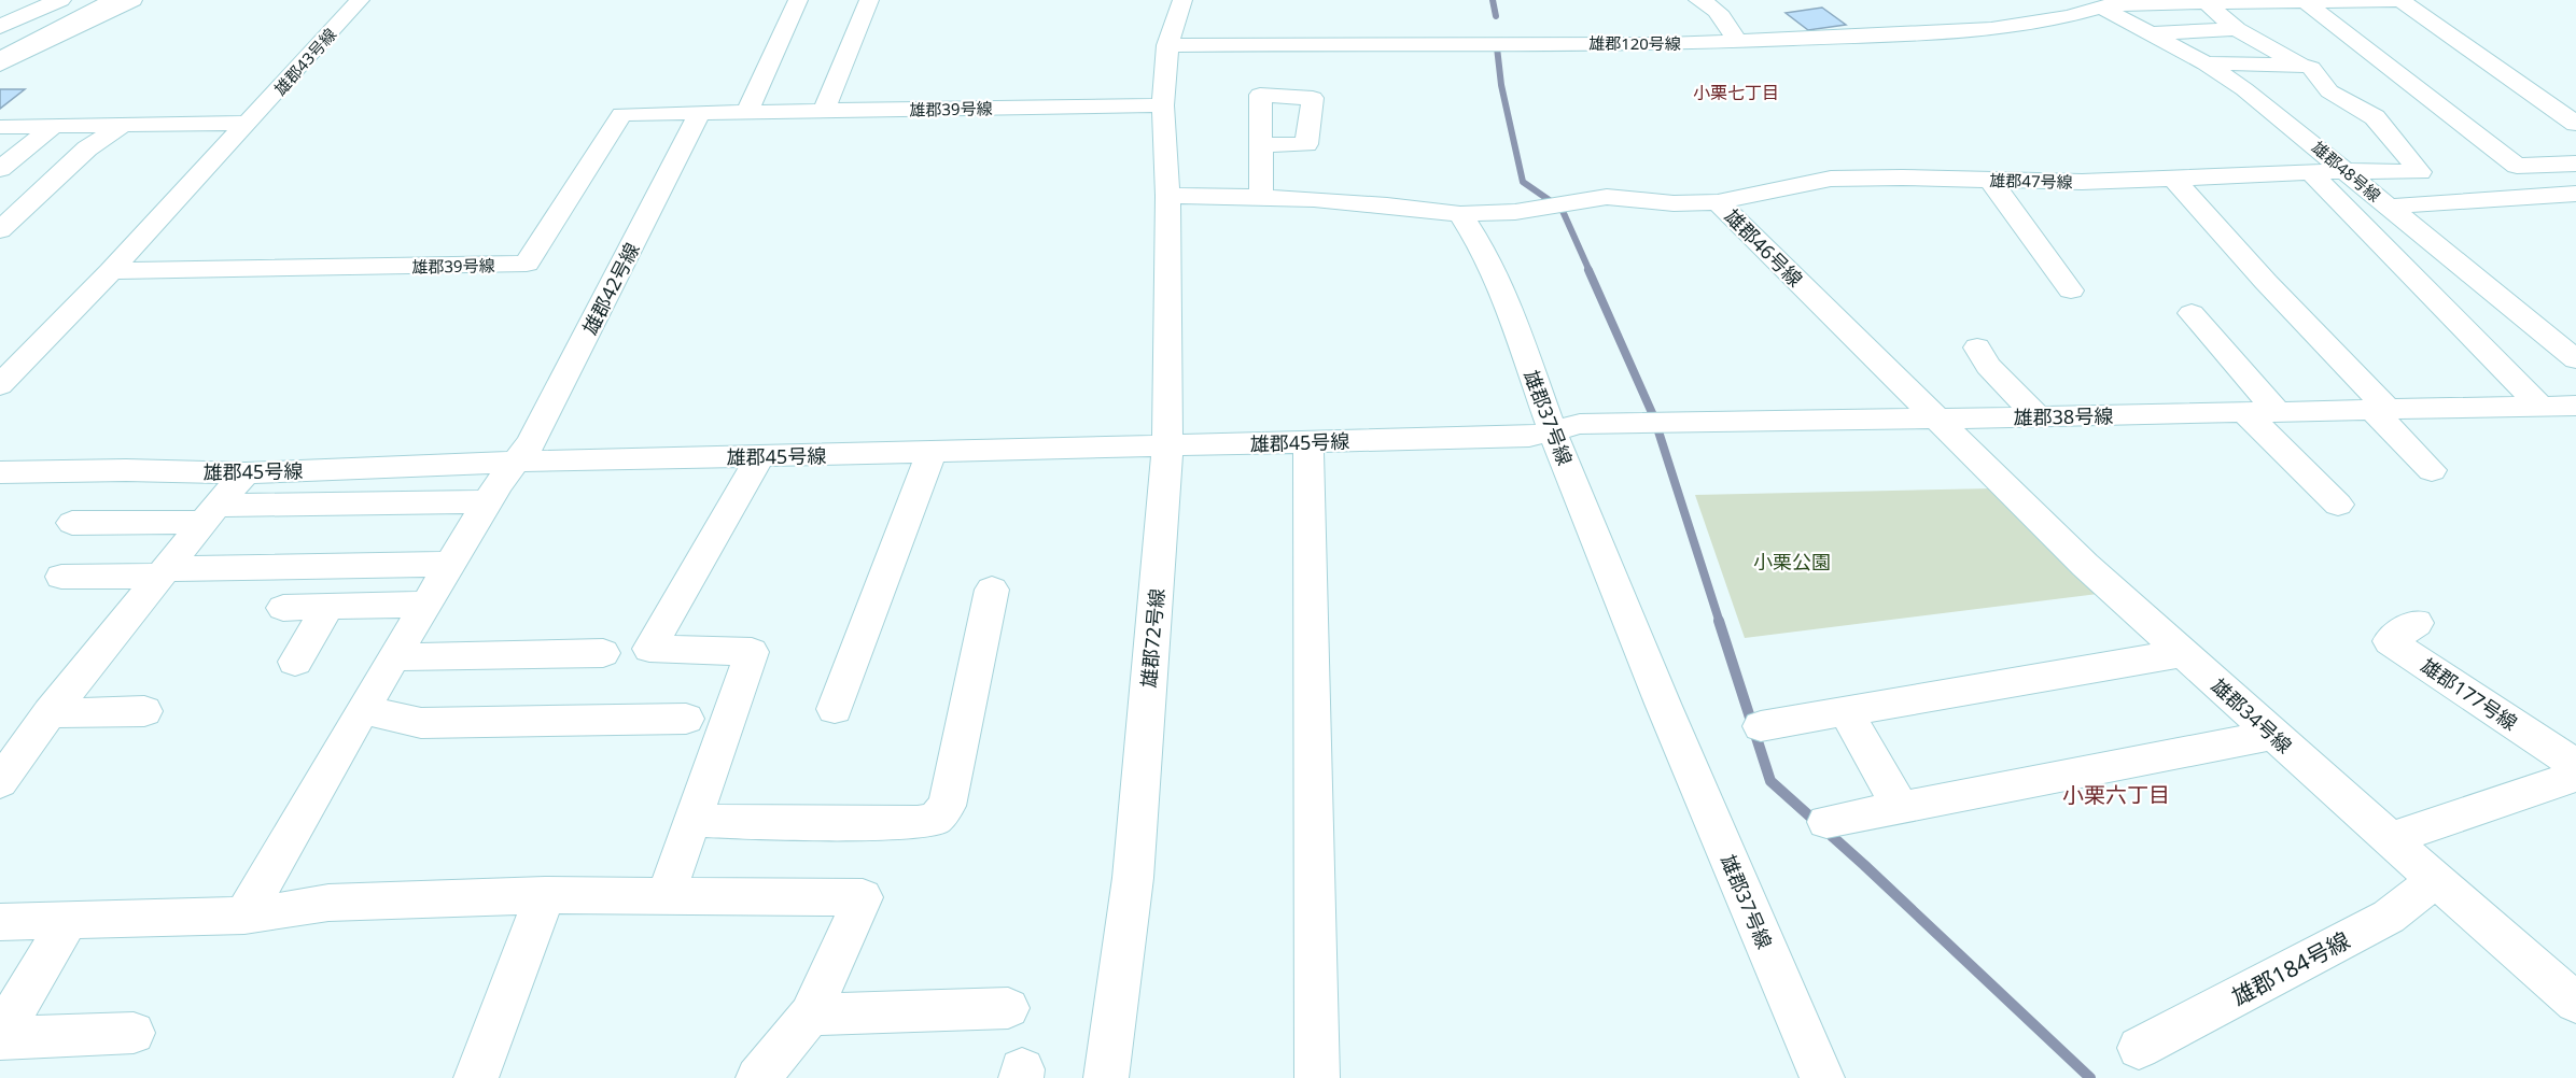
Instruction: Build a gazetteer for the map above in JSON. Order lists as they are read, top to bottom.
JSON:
{
  "streets": {
    "street": [
      "雄郡120号線",
      "雄郡43号線",
      "雄郡39号線",
      "雄郡48号線",
      "雄郡47号線",
      "雄郡46号線",
      "雄郡42号線",
      "雄郡38号線",
      "雄郡37号線",
      "雄郡45号線",
      "雄郡72号線",
      "雄郡177号線",
      "雄郡34号線",
      "雄郡184号線"
    ]
  },
  "crossings": [
    ["雄郡120号線", "雄郡48号線"],
    ["雄郡39号線", "雄郡42号線"],
    ["雄郡48号線", "雄郡47号線"],
    ["雄郡47号線", "雄郡46号線"],
    ["雄郡46号線", "雄郡38号線"],
    ["雄郡46号線", "雄郡37号線"],
    ["雄郡46号線", "雄郡34号線"],
    ["雄郡42号線", "雄郡45号線"],
    ["雄郡38号線", "雄郡37号線"],
    ["雄郡38号線", "雄郡45号線"],
    ["雄郡38号線", "雄郡34号線"],
    ["雄郡37号線", "雄郡45号線"],
    ["雄郡45号線", "雄郡72号線"],
    ["雄郡34号線", "雄郡184号線"]
  ],
  "districts": ["小栗七丁目", "小栗六丁目"],
  "parks": ["小栗公園"]
}
